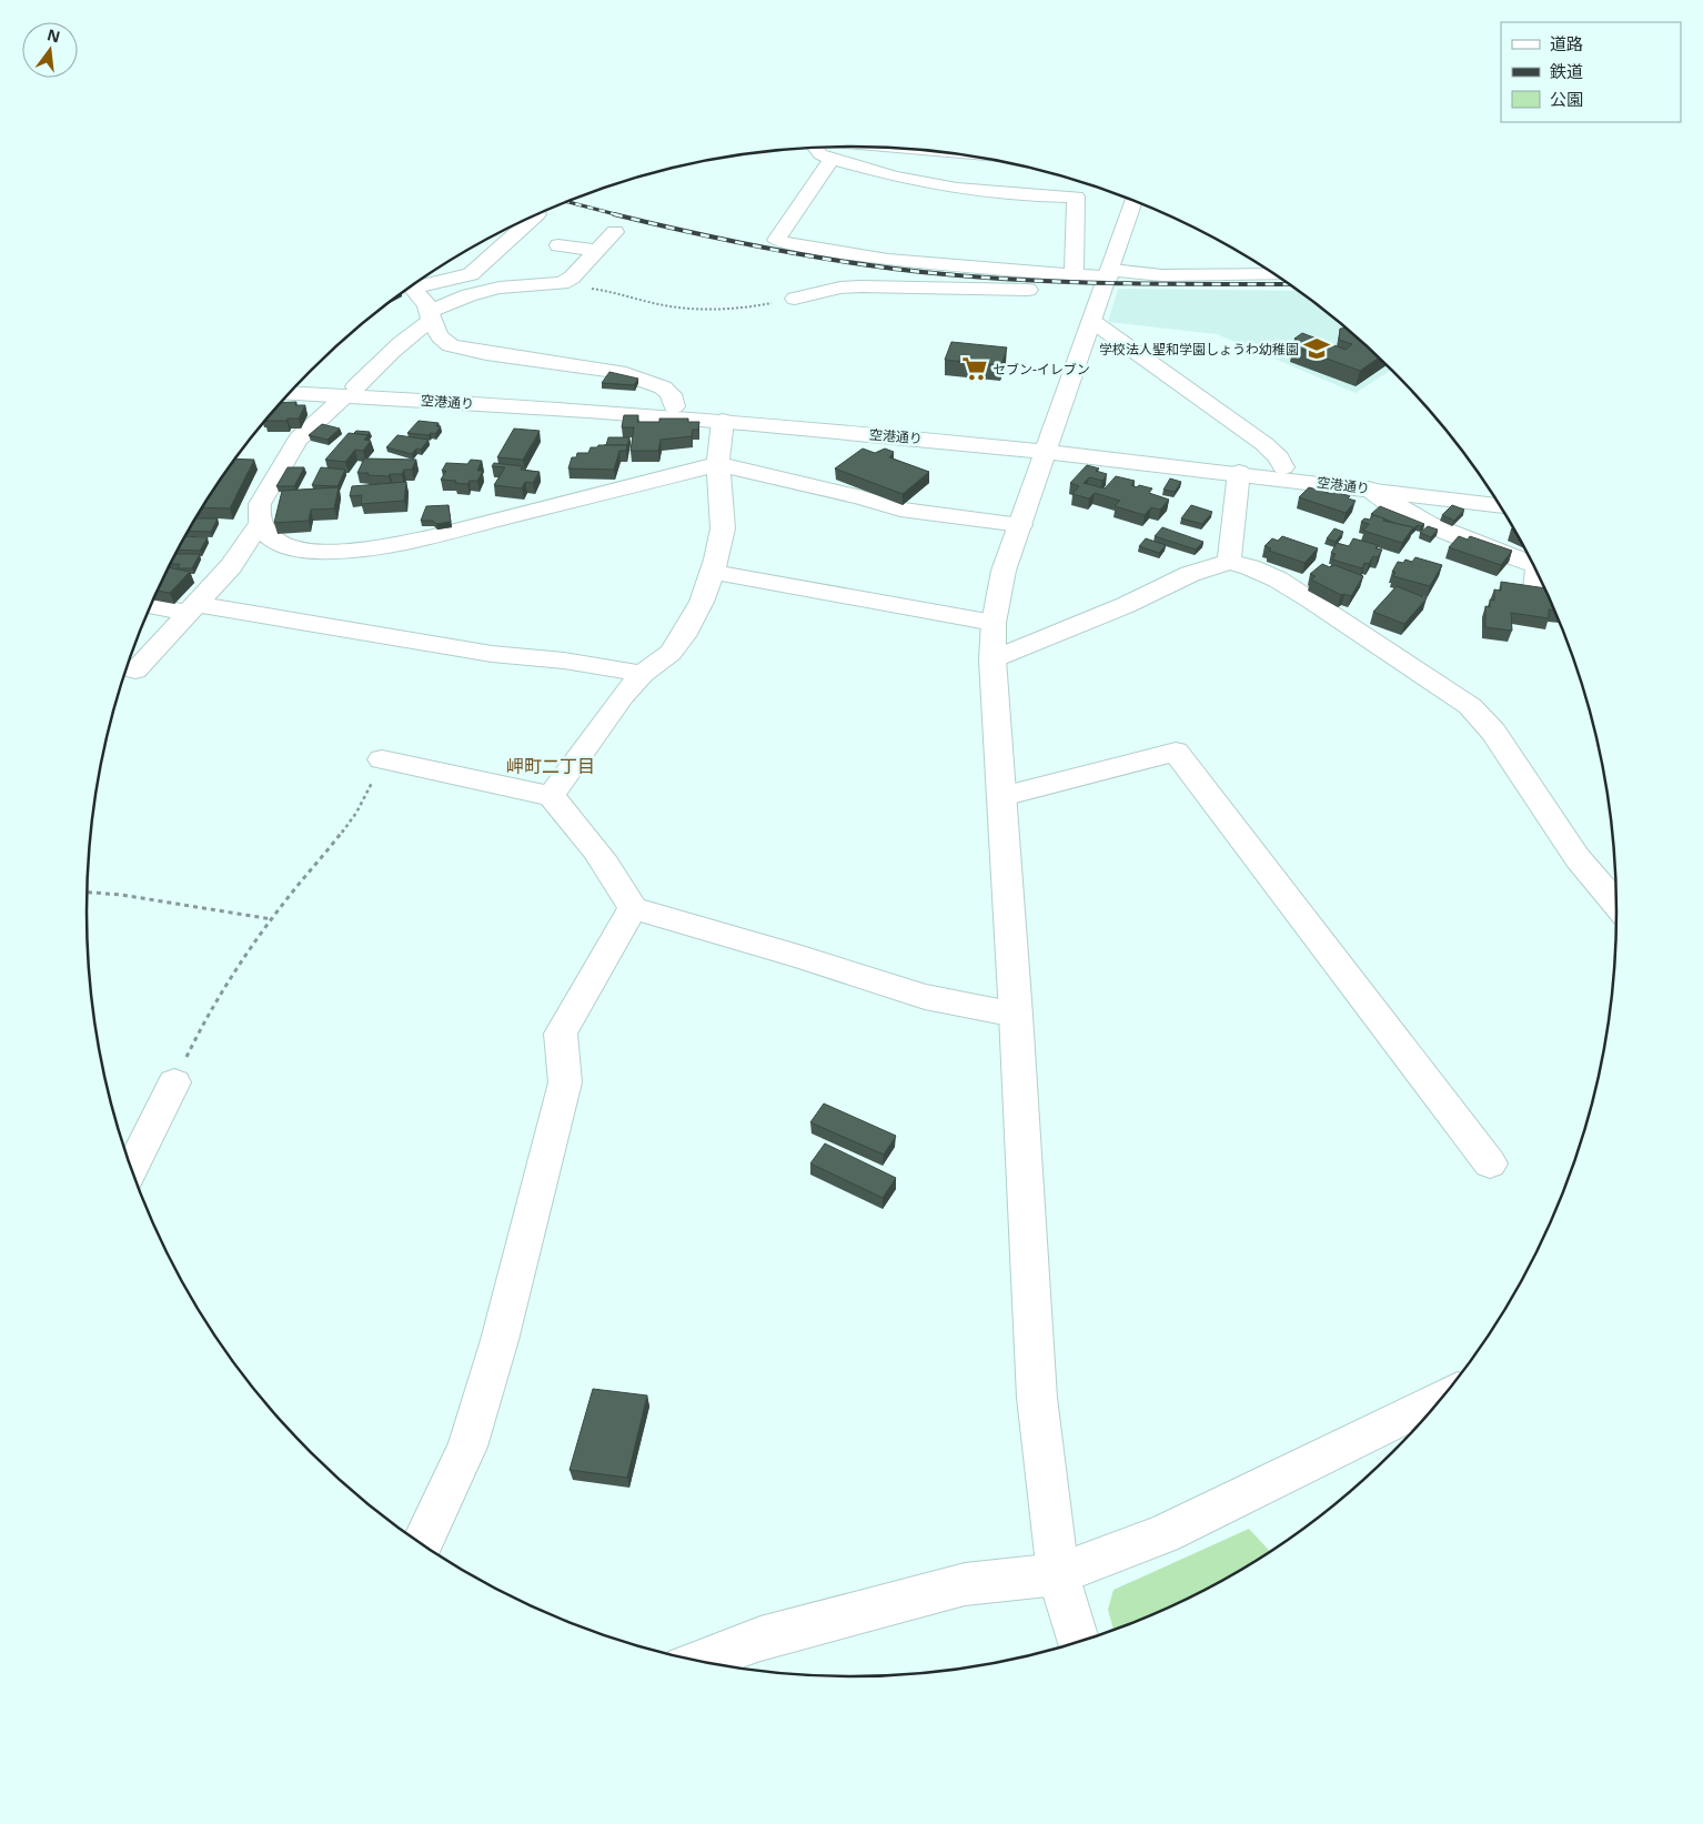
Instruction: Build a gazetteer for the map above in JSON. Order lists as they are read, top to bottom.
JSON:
{
  "streets": {
    "street": ["空港通り"]
  },
  "districts": ["岬町二丁目"],
  "places": {
    "school or university": ["学校法人聖和学園しょうわ幼稚園"],
    "supermarket": ["セブン-イレブン"]
  },
  "legend": ["道路", "鉄道", "公園"],
  "north": "top"
}
